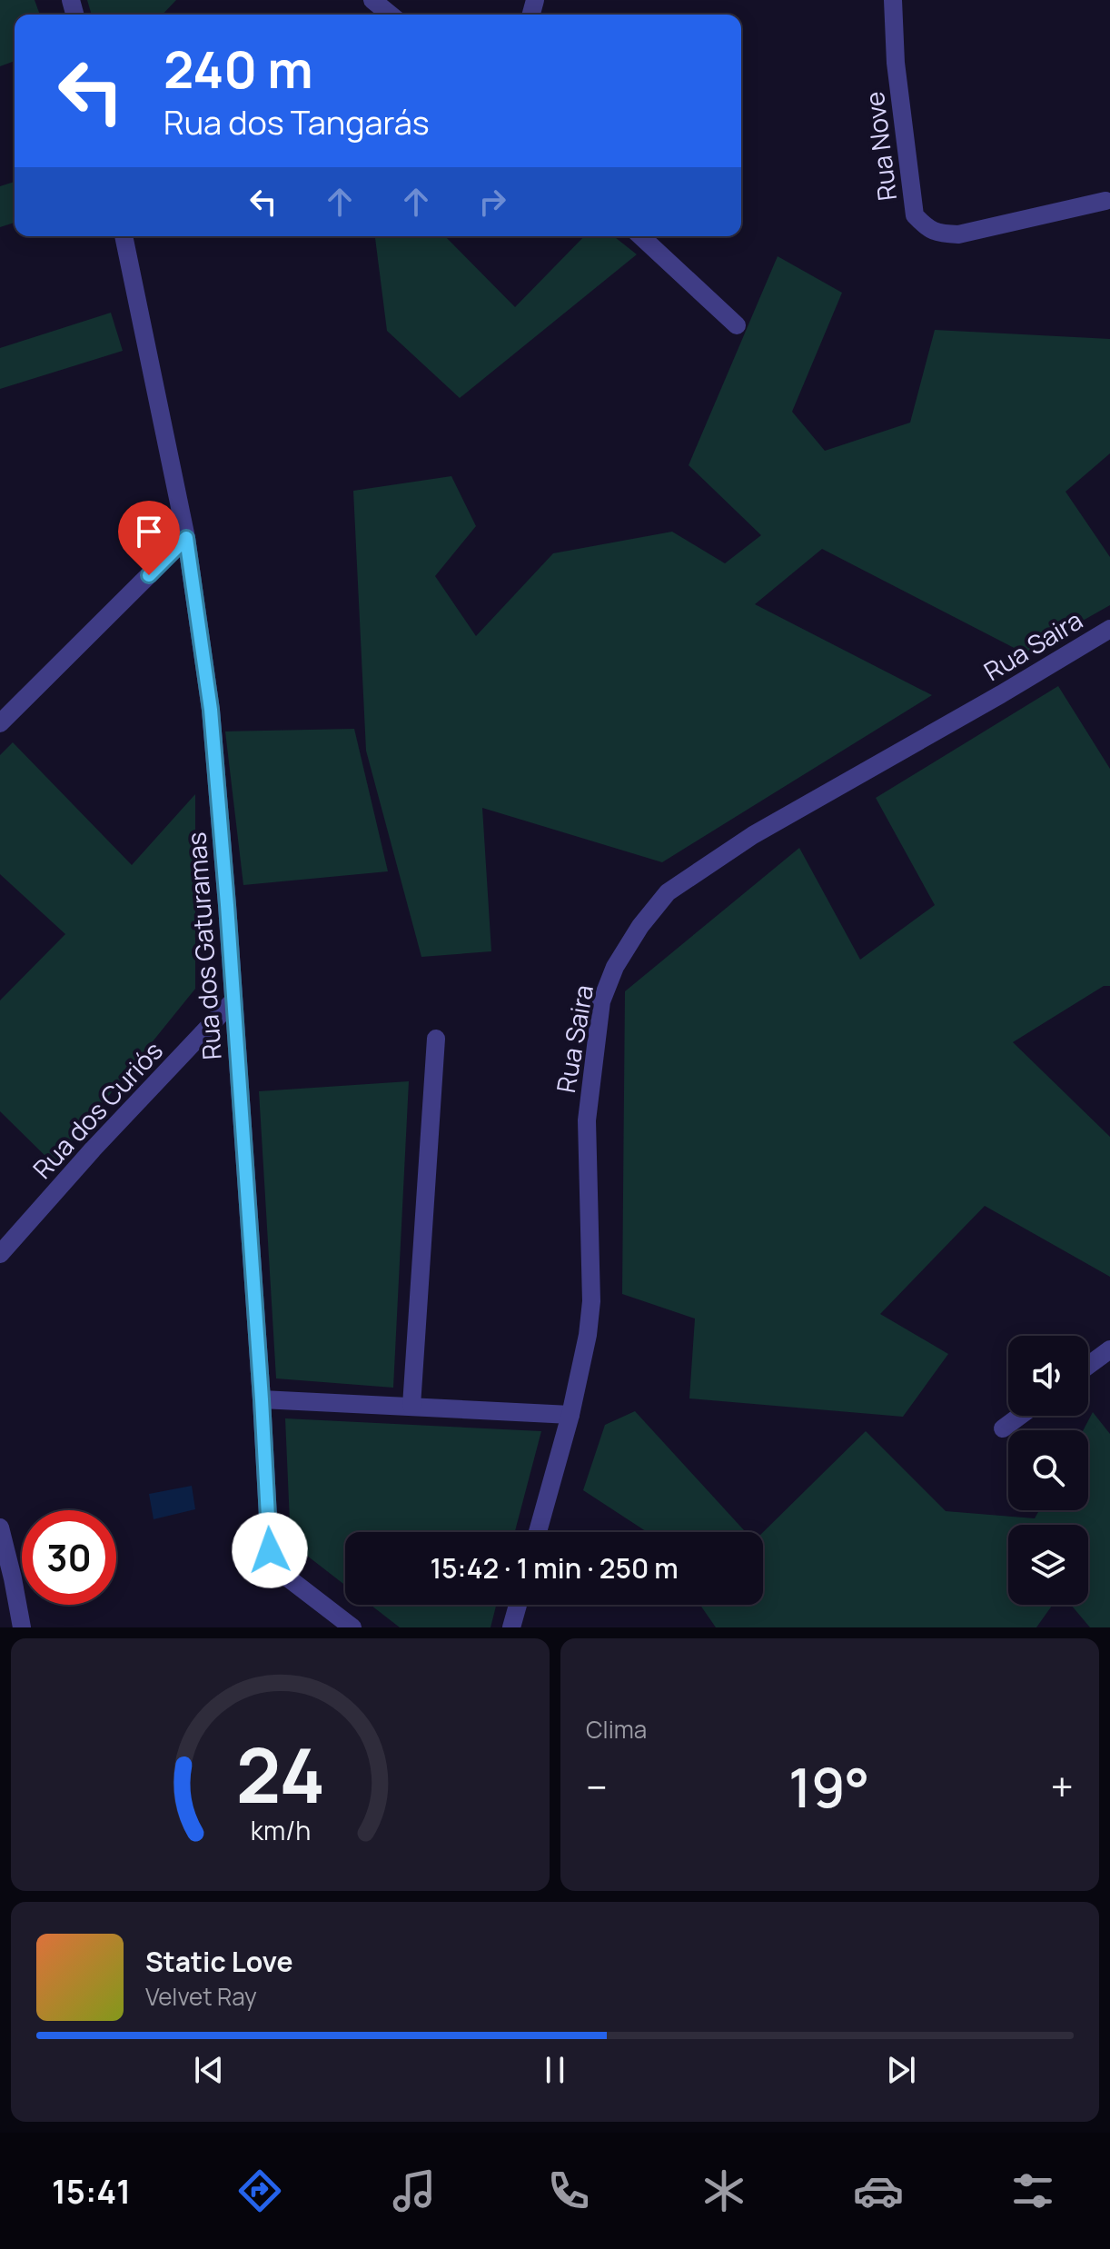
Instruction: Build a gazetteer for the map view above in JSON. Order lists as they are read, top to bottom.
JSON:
{
  "streets": {
    "street": [
      "Rua Nove",
      "Rua Saira",
      "Rua dos Gaturamas",
      "Rua dos Curiós"
    ]
  },
  "crossings": [
    ["Rua dos Gaturamas", "Rua dos Curiós"]
  ],
  "page": {
    "turn": ["240 m", "Rua dos Tangarás"],
    "limit": "30",
    "trip": "15:42 · 1 min · 250 m",
    "tile": "Clima",
    "heat": ["−", "19°", "+"],
    "song": ["Static Love", "Velvet Ray"],
    "tabs": "15:41",
    "gauge": ["24", "km/h"]
  }
}
